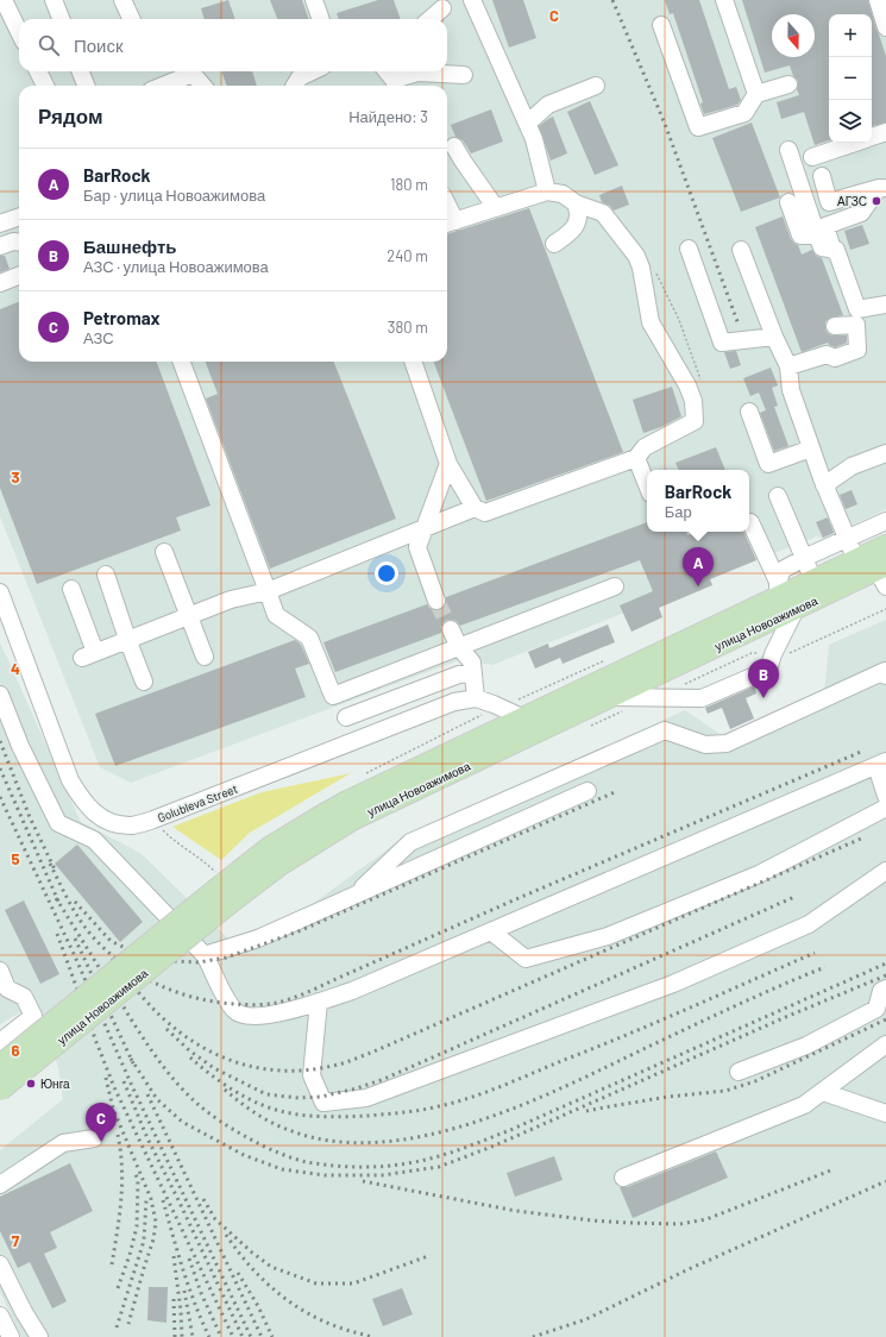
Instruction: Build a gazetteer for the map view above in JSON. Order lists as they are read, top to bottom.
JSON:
{
  "streets": {
    "main road": ["улица Новоажимова"],
    "street": ["Golubleva Street"]
  },
  "places": ["АГЗС", "Юнга"],
  "north": "bottom",
  "page": {
    "map_buttons": ["+", "−"],
    "search": "Поиск",
    "heading": ["Рядом", "Найдено: 3"],
    "list": [
      {
        "mark": "A",
        "name": "BarRock",
        "note": "Бар · улица Новоажимова",
        "value": "180 m"
      },
      {
        "mark": "B",
        "name": "Башнефть",
        "note": "АЗС · улица Новоажимова",
        "value": "240 m"
      },
      {
        "mark": "C",
        "name": "Petromax",
        "note": "АЗС",
        "value": "380 m"
      }
    ],
    "popup": ["BarRock", "Бар"],
    "pins": ["A", "B", "C"]
  },
  "grid": {
    "columns": ["C"],
    "rows": [
      "3",
      "4",
      "5",
      "6",
      "7"
    ]
  }
}
